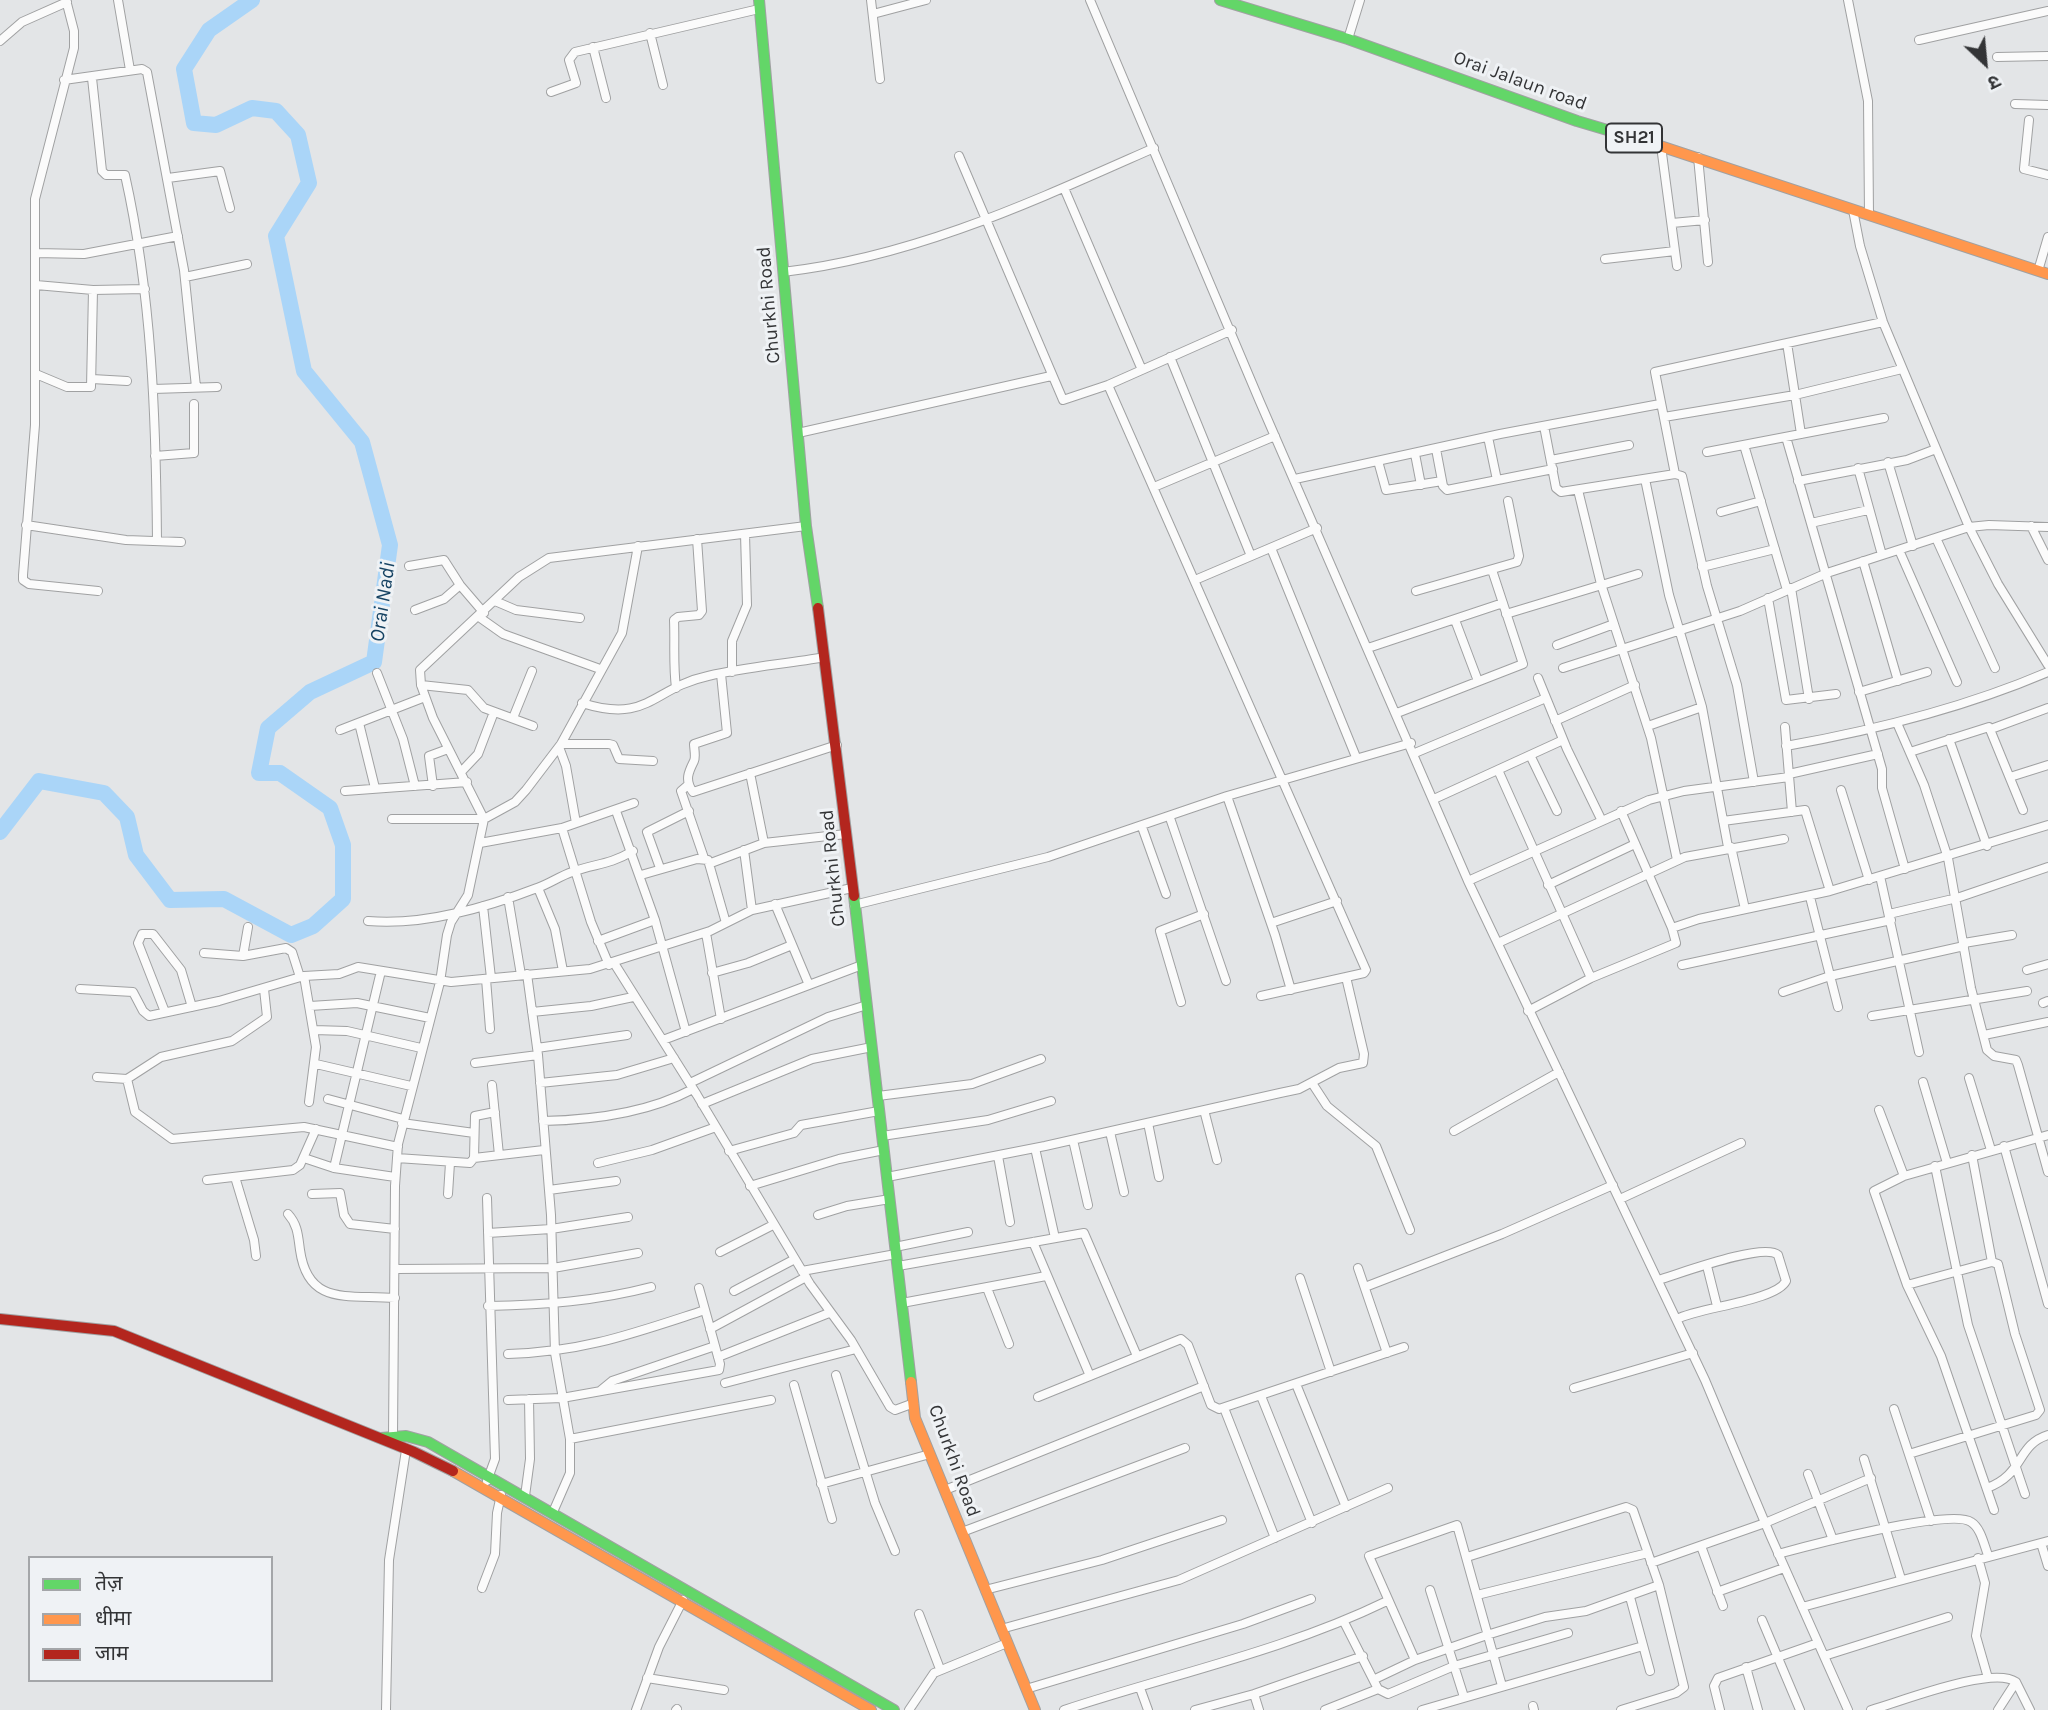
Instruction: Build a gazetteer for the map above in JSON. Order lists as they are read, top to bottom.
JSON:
{
  "streets": {
    "street": ["Orai Jalaun road", "SH21", "Churkhi Road"]
  },
  "water": ["Orai Nadi"],
  "legend": ["तेज़", "धीमा", "जाम"],
  "north": "bottom right"
}
